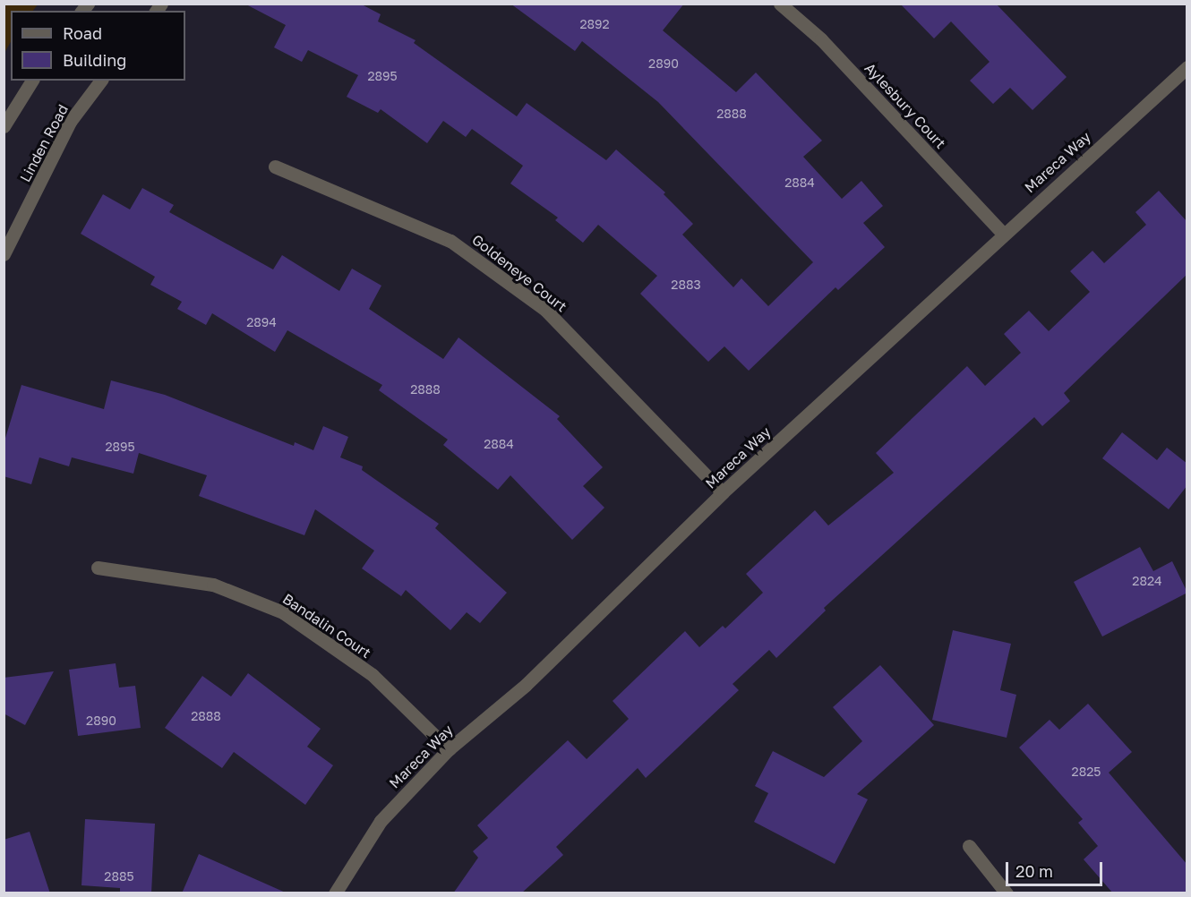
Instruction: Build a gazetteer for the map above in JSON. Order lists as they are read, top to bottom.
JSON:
{
  "streets": {
    "street": [
      "Aylesbury Court",
      "Linden Road",
      "Mareca Way",
      "Goldeneye Court",
      "Bandalin Court"
    ]
  },
  "crossings": [
    ["Aylesbury Court", "Mareca Way"],
    ["Mareca Way", "Goldeneye Court"],
    ["Mareca Way", "Bandalin Court"]
  ],
  "house_numbers": [
    "2892",
    "2890",
    "2895",
    "2888",
    "2884",
    "2883",
    "2894",
    "2888",
    "2884",
    "2895",
    "2824",
    "2888",
    "2890",
    "2825",
    "2885"
  ],
  "legend": ["Road", "Building"],
  "scale_bar": "20 m"
}
